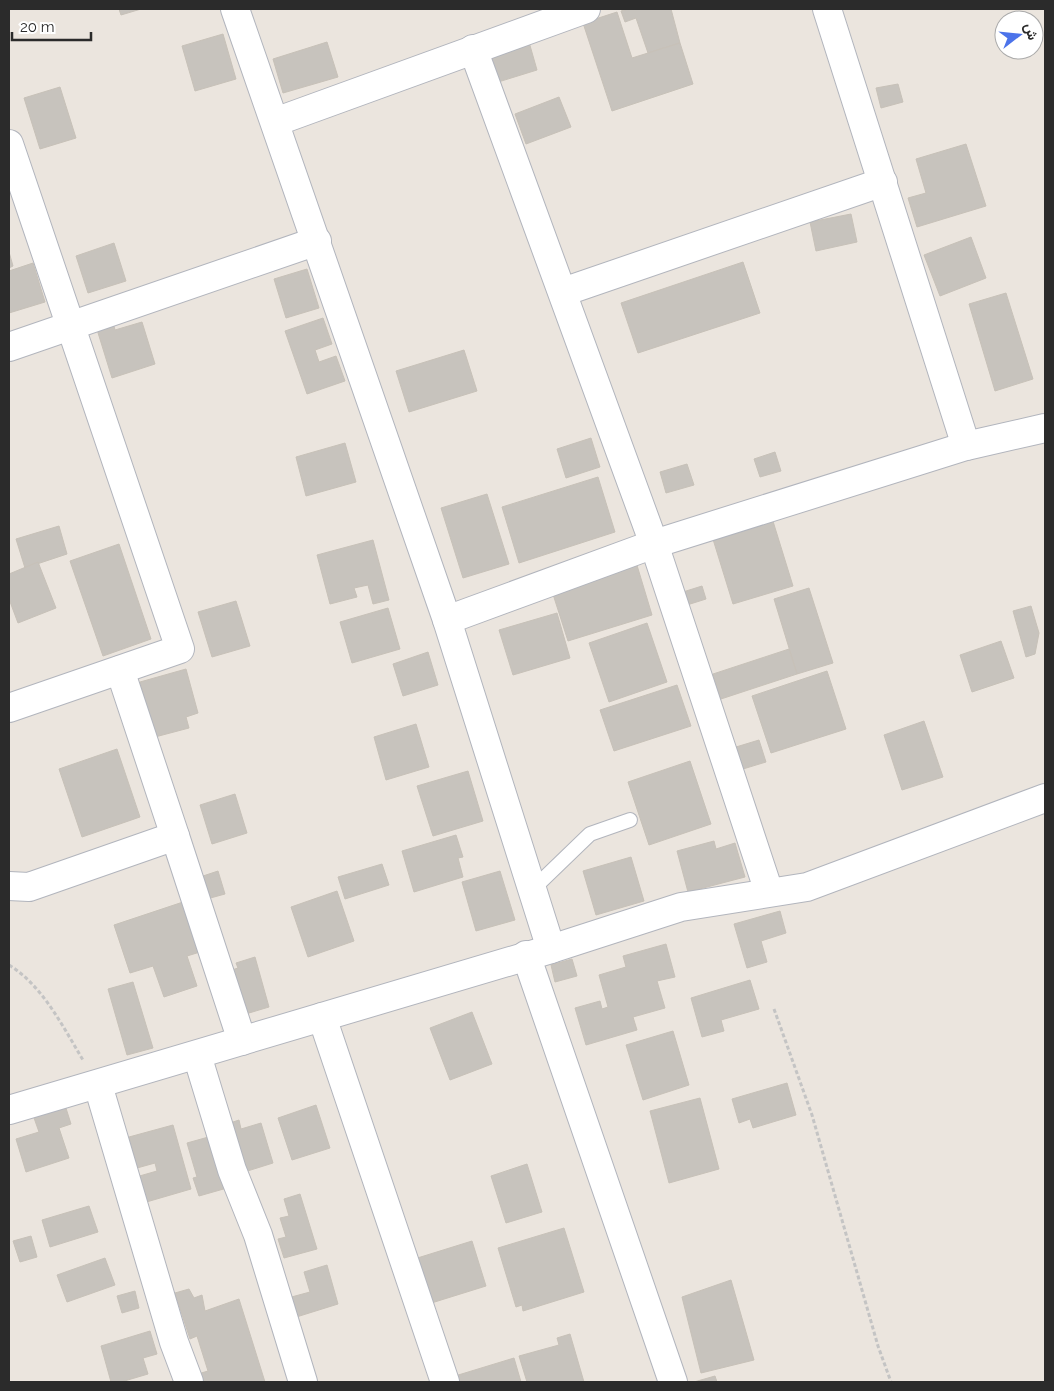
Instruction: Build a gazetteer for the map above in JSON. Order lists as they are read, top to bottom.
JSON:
{
  "scale_bar": "20 m",
  "north": "right"
}
